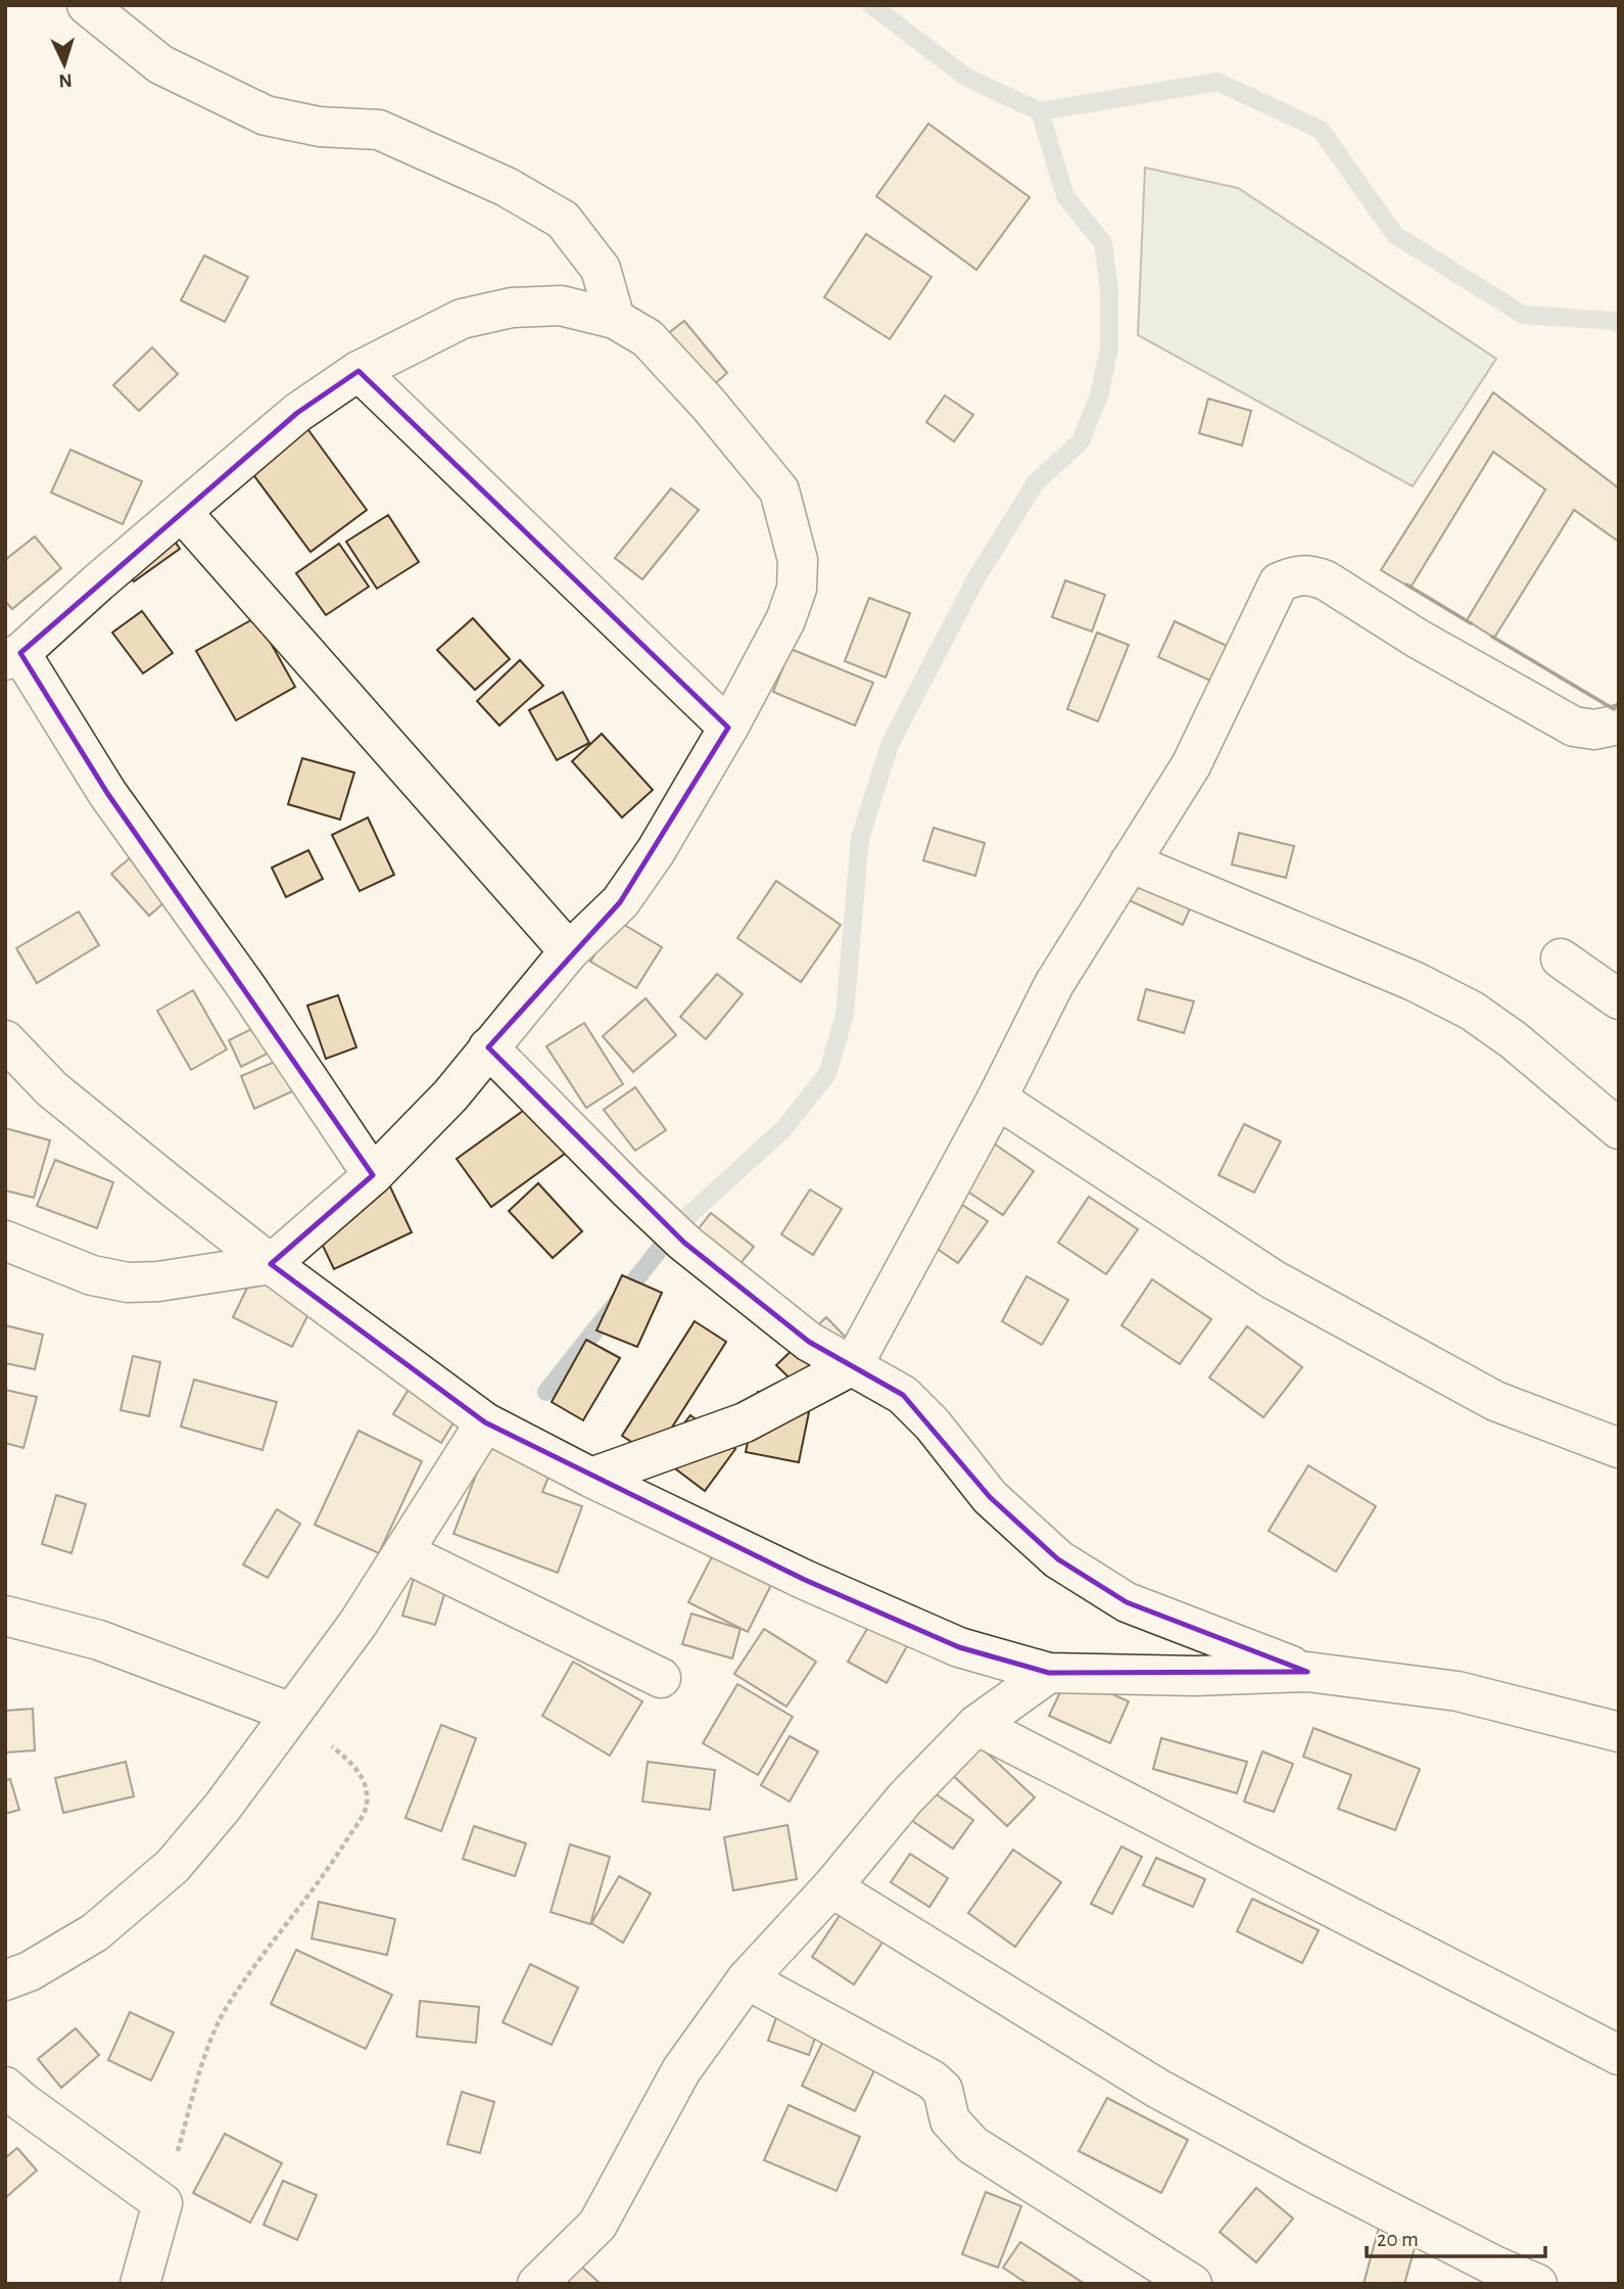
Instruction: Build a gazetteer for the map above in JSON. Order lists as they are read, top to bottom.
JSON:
{
  "scale_bar": "20 m",
  "north": "bottom"
}
